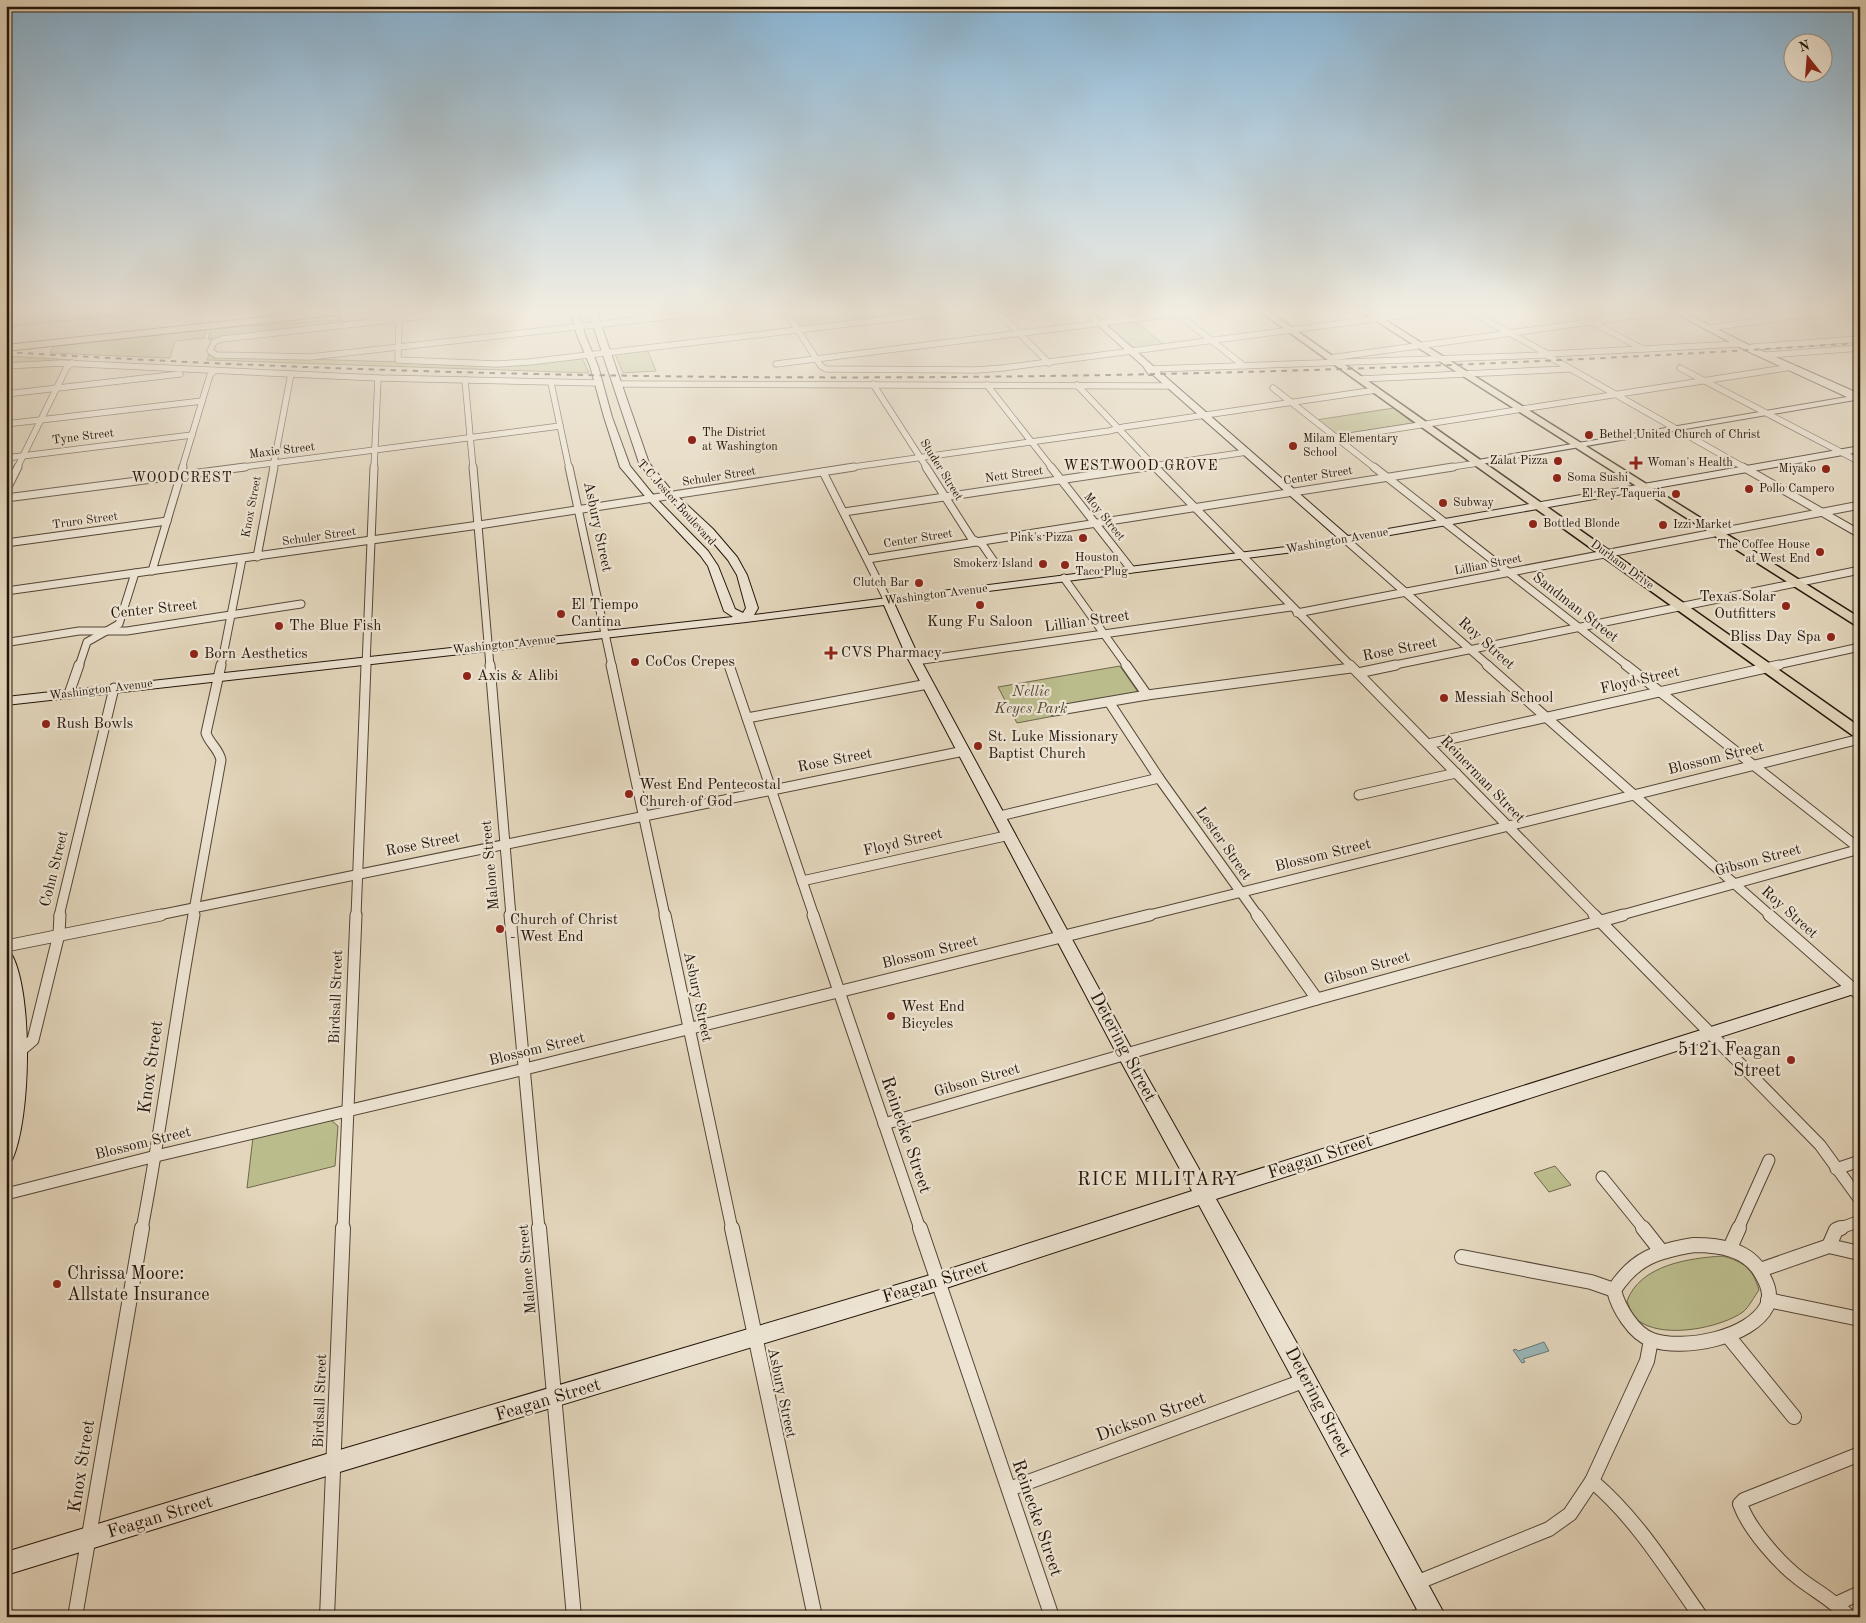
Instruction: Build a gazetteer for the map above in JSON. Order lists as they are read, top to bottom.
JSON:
{
  "streets": {
    "main road": ["Washington Avenue", "Durham Drive"],
    "street": [
      "Tyne Street",
      "Maxie Street",
      "Studer Street",
      "Nett Street",
      "Center Street",
      "Schuler Street",
      "T C Jester Boulevard",
      "Knox Street",
      "Moy Street",
      "Truro Street",
      "Asbury Street",
      "Lillian Street",
      "Sandman Street",
      "Roy Street",
      "Rose Street",
      "Floyd Street",
      "Blossom Street",
      "Reinerman Street",
      "Lester Street",
      "Gibson Street",
      "Malone Street",
      "Cohn Street",
      "Birdsall Street",
      "Detering Street",
      "Reinecke Street",
      "Feagan Street",
      "Dickson Street"
    ]
  },
  "crossings": [
    ["Maxie Street", "Knox Street"],
    ["Maxie Street", "Asbury Street"],
    ["Maxie Street", "Malone Street"],
    ["Maxie Street", "Birdsall Street"],
    ["Studer Street", "Nett Street"],
    ["Studer Street", "Center Street"],
    ["Studer Street", "Schuler Street"],
    ["Nett Street", "Moy Street"],
    ["Nett Street", "Roy Street"],
    ["Nett Street", "Reinerman Street"],
    ["Nett Street", "Detering Street"],
    ["Center Street", "Knox Street"],
    ["Center Street", "Moy Street"],
    ["Center Street", "Durham Drive"],
    ["Center Street", "Sandman Street"],
    ["Center Street", "Roy Street"],
    ["Center Street", "Reinerman Street"],
    ["Center Street", "Detering Street"],
    ["Schuler Street", "T C Jester Boulevard"],
    ["Schuler Street", "Knox Street"],
    ["Schuler Street", "Moy Street"],
    ["Schuler Street", "Asbury Street"],
    ["Schuler Street", "Durham Drive"],
    ["Schuler Street", "Sandman Street"],
    ["Schuler Street", "Roy Street"],
    ["Schuler Street", "Reinerman Street"],
    ["Schuler Street", "Malone Street"],
    ["Schuler Street", "Birdsall Street"],
    ["Schuler Street", "Detering Street"],
    ["T C Jester Boulevard", "Washington Avenue"],
    ["Knox Street", "Washington Avenue"],
    ["Knox Street", "Rose Street"],
    ["Knox Street", "Blossom Street"],
    ["Knox Street", "Feagan Street"],
    ["Moy Street", "Washington Avenue"],
    ["Asbury Street", "Washington Avenue"],
    ["Asbury Street", "Rose Street"],
    ["Asbury Street", "Blossom Street"],
    ["Asbury Street", "Feagan Street"],
    ["Washington Avenue", "Durham Drive"],
    ["Washington Avenue", "Sandman Street"],
    ["Washington Avenue", "Roy Street"],
    ["Washington Avenue", "Reinerman Street"],
    ["Washington Avenue", "Malone Street"],
    ["Washington Avenue", "Cohn Street"],
    ["Washington Avenue", "Birdsall Street"],
    ["Washington Avenue", "Detering Street"],
    ["Lillian Street", "Durham Drive"],
    ["Lillian Street", "Sandman Street"],
    ["Lillian Street", "Roy Street"],
    ["Lillian Street", "Reinerman Street"],
    ["Lillian Street", "Detering Street"],
    ["Durham Drive", "Rose Street"],
    ["Durham Drive", "Floyd Street"],
    ["Sandman Street", "Rose Street"],
    ["Sandman Street", "Floyd Street"],
    ["Sandman Street", "Blossom Street"],
    ["Sandman Street", "Gibson Street"],
    ["Roy Street", "Rose Street"],
    ["Roy Street", "Floyd Street"],
    ["Roy Street", "Blossom Street"],
    ["Roy Street", "Gibson Street"],
    ["Roy Street", "Feagan Street"],
    ["Rose Street", "Reinerman Street"],
    ["Rose Street", "Lester Street"],
    ["Rose Street", "Malone Street"],
    ["Rose Street", "Cohn Street"],
    ["Rose Street", "Birdsall Street"],
    ["Rose Street", "Detering Street"],
    ["Rose Street", "Reinecke Street"],
    ["Floyd Street", "Reinerman Street"],
    ["Floyd Street", "Detering Street"],
    ["Floyd Street", "Reinecke Street"],
    ["Blossom Street", "Reinerman Street"],
    ["Blossom Street", "Lester Street"],
    ["Blossom Street", "Malone Street"],
    ["Blossom Street", "Birdsall Street"],
    ["Blossom Street", "Detering Street"],
    ["Blossom Street", "Reinecke Street"],
    ["Reinerman Street", "Gibson Street"],
    ["Reinerman Street", "Feagan Street"],
    ["Lester Street", "Gibson Street"],
    ["Gibson Street", "Detering Street"],
    ["Gibson Street", "Reinecke Street"],
    ["Malone Street", "Feagan Street"],
    ["Birdsall Street", "Feagan Street"],
    ["Detering Street", "Feagan Street"],
    ["Detering Street", "Dickson Street"],
    ["Reinecke Street", "Feagan Street"],
    ["Reinecke Street", "Dickson Street"]
  ],
  "districts": ["WESTWOOD GROVE", "WOODCREST", "RICE MILITARY"],
  "parks": ["Nellie Keyes Park"],
  "places": {
    "other": [
      "Bethel United Church of Christ",
      "The District at Washington",
      "Milam Elementary School",
      "Zalat Pizza",
      "Miyako",
      "Soma Sushi",
      "Pollo Campero",
      "El Rey Taqueria",
      "Subway",
      "Bottled Blonde",
      "Izzi Market",
      "Pink's Pizza",
      "The Coffee House at West End",
      "Smokerz Island",
      "Houston Taco Plug",
      "Clutch Bar",
      "Kung Fu Saloon",
      "Texas Solar Outfitters",
      "El Tiempo Cantina",
      "The Blue Fish",
      "Bliss Day Spa",
      "Born Aesthetics",
      "CoCos Crepes",
      "Axis & Alibi",
      "Messiah School",
      "Rush Bowls",
      "St. Luke Missionary Baptist Church",
      "West End Pentecostal Church of God",
      "Church of Christ - West End",
      "West End Bicycles",
      "5121 Feagan Street",
      "Chrissa Moore: Allstate Insurance"
    ],
    "health": ["Woman's Health", "CVS Pharmacy"]
  },
  "north": "top"
}
